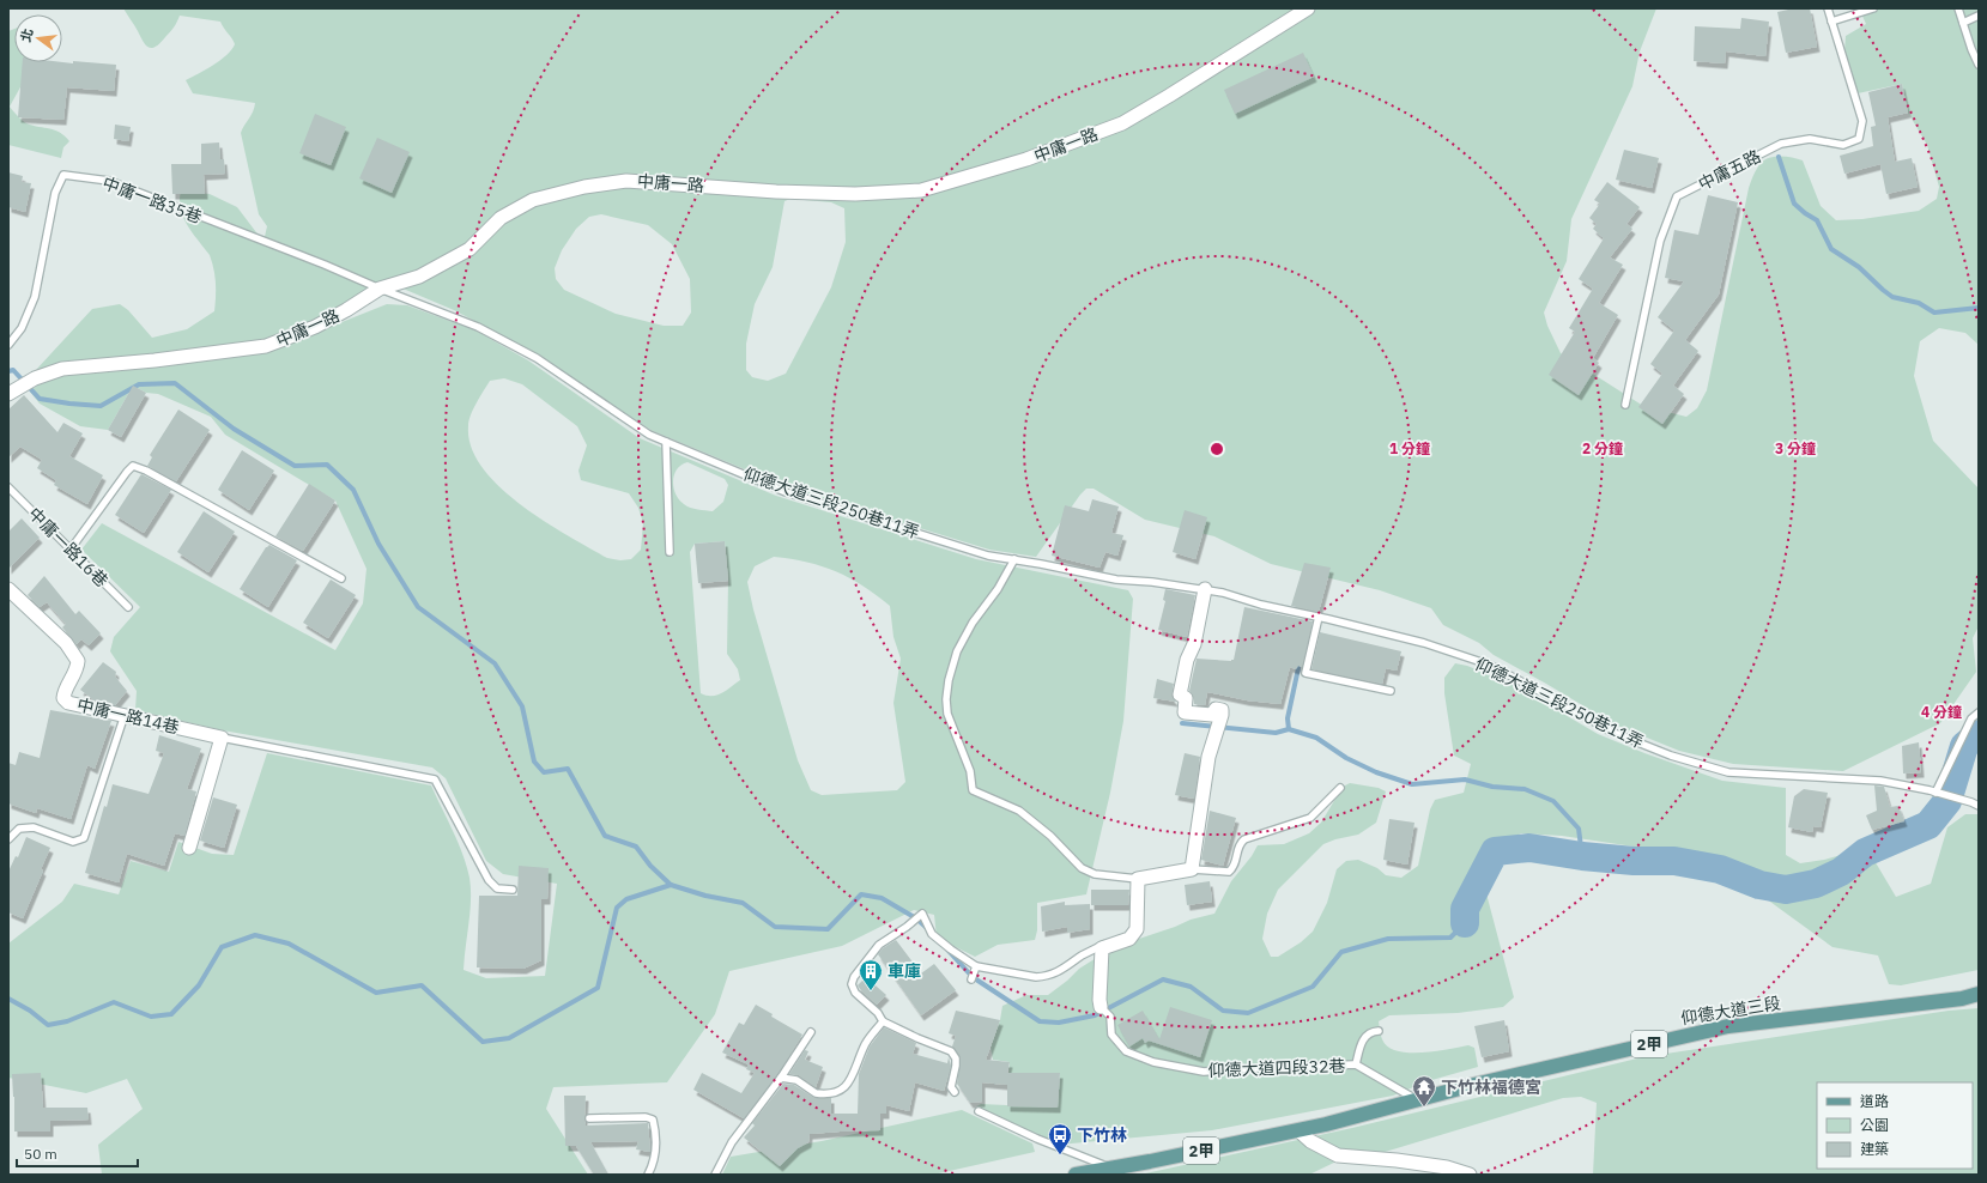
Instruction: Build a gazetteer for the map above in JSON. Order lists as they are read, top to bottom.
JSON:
{
  "streets": {
    "main road": ["仰德大道三段", "2甲"],
    "street": ["中庸一路", "中庸一路14巷"],
    "lane": [
      "中庸五路",
      "中庸一路35巷",
      "仰德大道三段250巷11弄",
      "中庸一路16巷",
      "仰德大道四段32巷"
    ]
  },
  "crossings": [
    ["中庸一路", "中庸一路35巷"],
    ["中庸一路", "仰德大道三段250巷11弄"],
    ["中庸一路35巷", "仰德大道三段250巷11弄"],
    ["仰德大道三段", "2甲"],
    ["仰德大道三段", "仰德大道四段32巷"]
  ],
  "places": {
    "building": ["車庫"],
    "temple": ["下竹林福德宮"],
    "bus stop": ["下竹林"]
  },
  "legend": ["道路", "公園", "建築"],
  "scale_bar": "50 m",
  "north": "left",
  "rings": [
    "1 分鐘",
    "2 分鐘",
    "3 分鐘",
    "4 分鐘"
  ]
}
